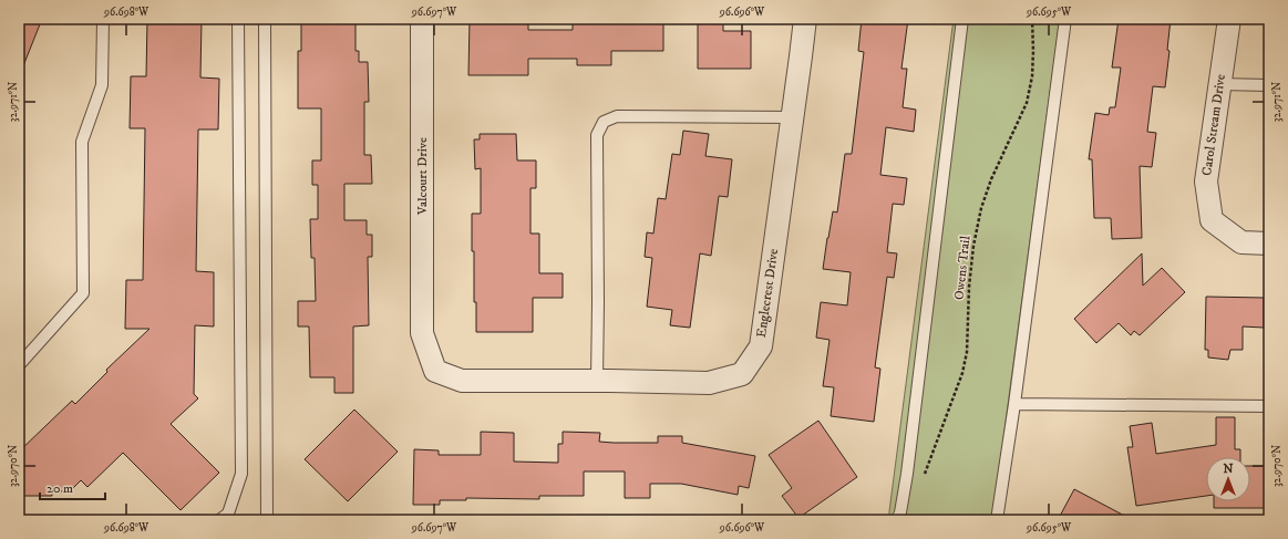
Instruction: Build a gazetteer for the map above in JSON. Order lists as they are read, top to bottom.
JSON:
{
  "streets": {
    "street": ["Carol Stream Drive", "Valcourt Drive", "Englecrest Drive"],
    "path": ["Owens Trail"]
  },
  "crossings": [
    ["Valcourt Drive", "Englecrest Drive"]
  ],
  "scale_bar": "20 m",
  "north": "top",
  "coordinates": [
    "96.698°W",
    "96.697°W",
    "96.696°W",
    "96.695°W",
    "32.971°N",
    "32.970°N"
  ]
}
